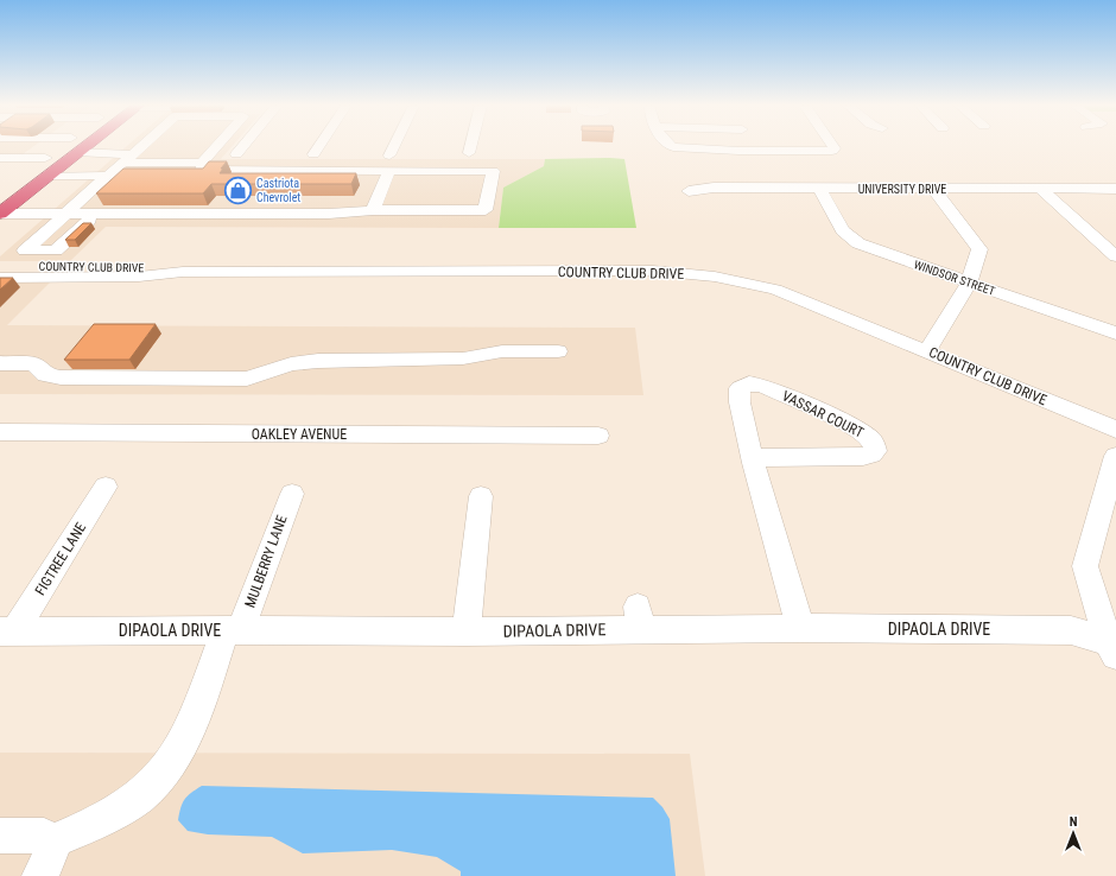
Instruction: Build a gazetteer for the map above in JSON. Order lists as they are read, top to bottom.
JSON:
{
  "streets": {
    "street": [
      "UNIVERSITY DRIVE",
      "COUNTRY CLUB DRIVE",
      "WINDSOR STREET",
      "VASSAR COURT",
      "OAKLEY AVENUE",
      "FIGTREE LANE",
      "MULBERRY LANE",
      "DIPAOLA DRIVE"
    ]
  },
  "crossings": [
    ["UNIVERSITY DRIVE", "WINDSOR STREET"],
    ["VASSAR COURT", "DIPAOLA DRIVE"],
    ["FIGTREE LANE", "DIPAOLA DRIVE"],
    ["MULBERRY LANE", "DIPAOLA DRIVE"]
  ],
  "places": {
    "shop": ["Castriota Chevrolet"]
  },
  "north": "top"
}
